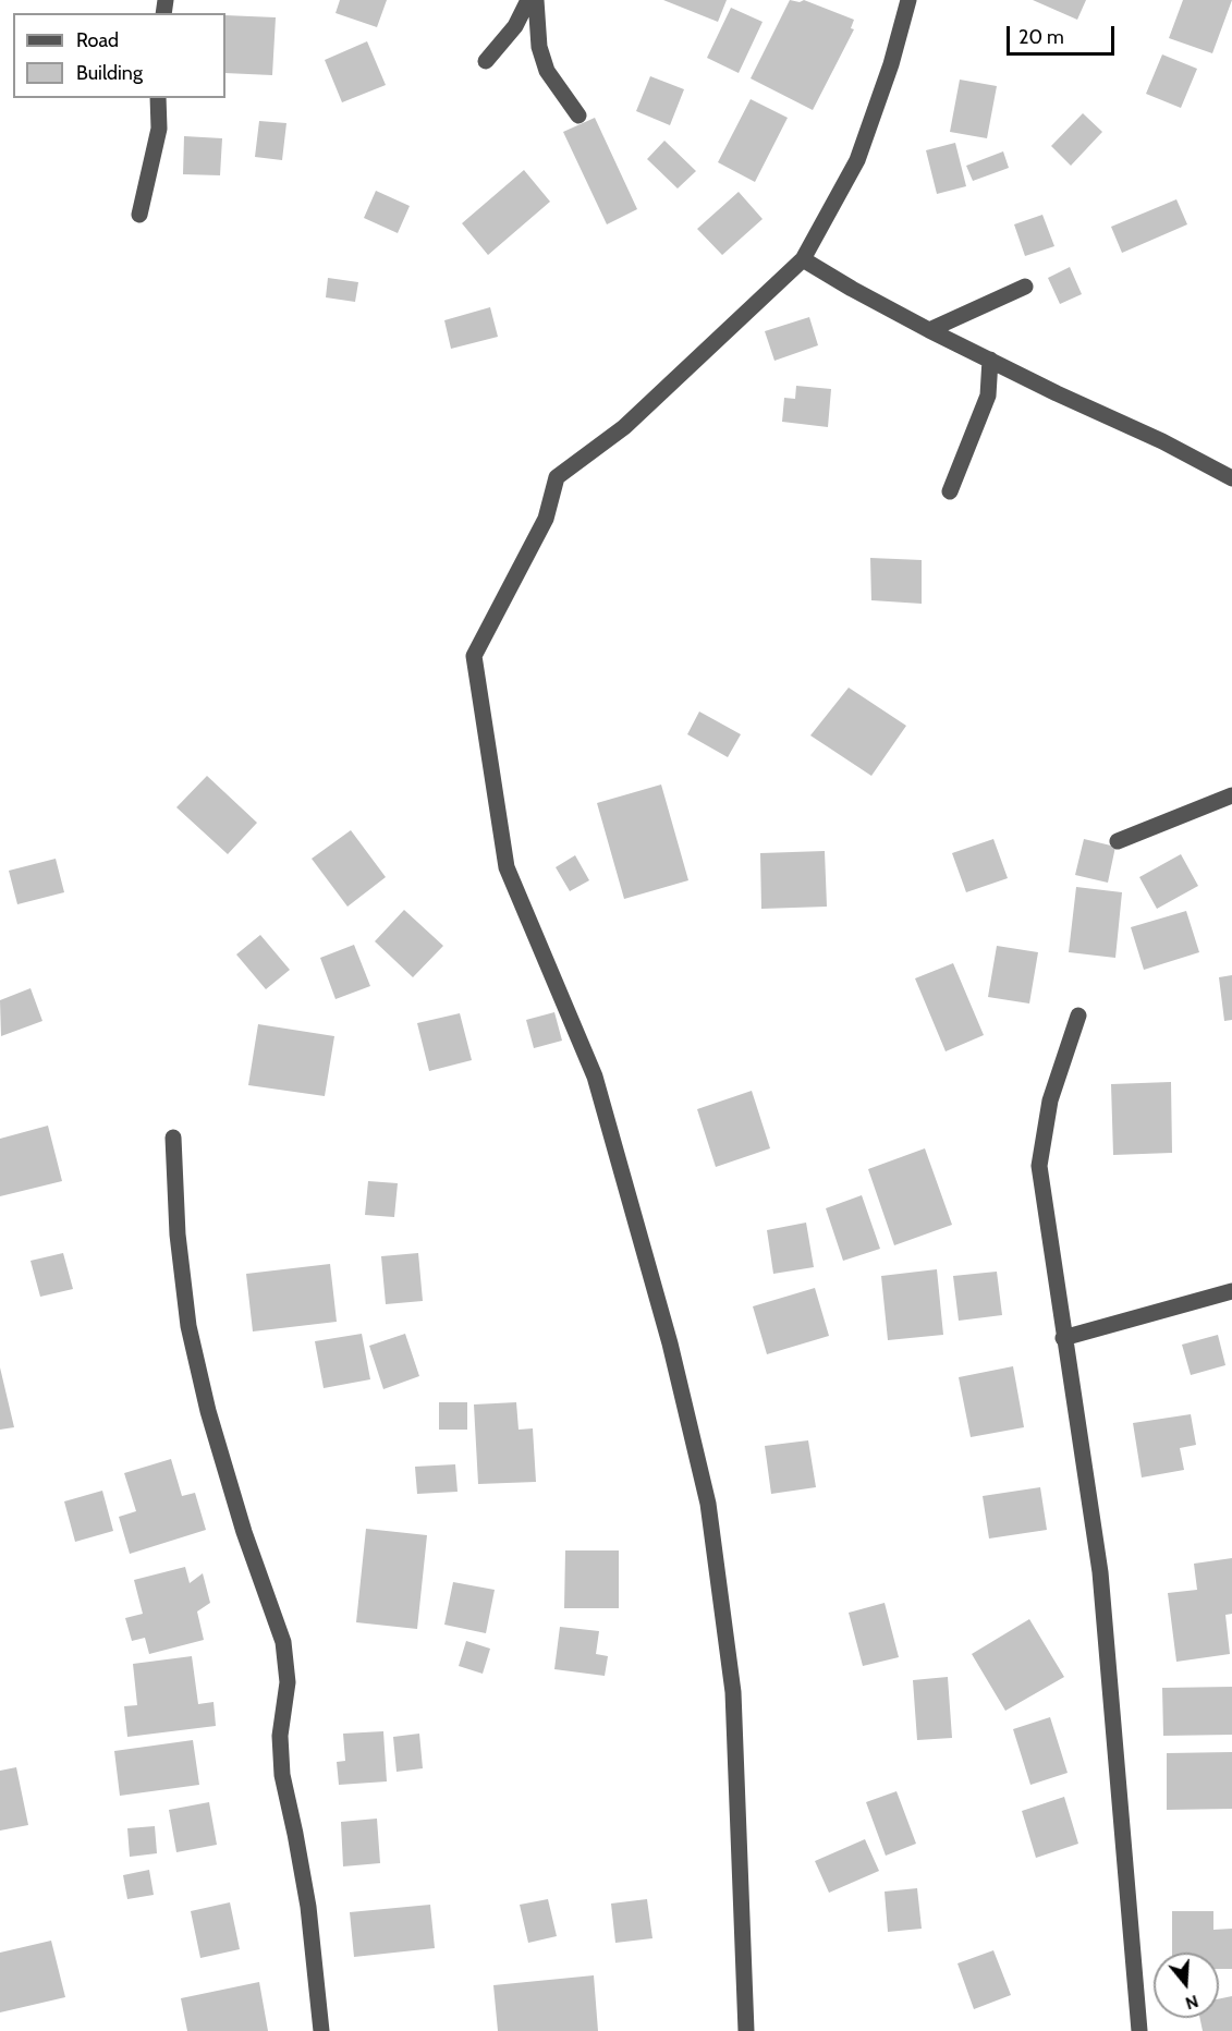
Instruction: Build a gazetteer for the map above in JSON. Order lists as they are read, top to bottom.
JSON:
{
  "legend": ["Road", "Building"],
  "scale_bar": "20 m",
  "north": "bottom"
}
